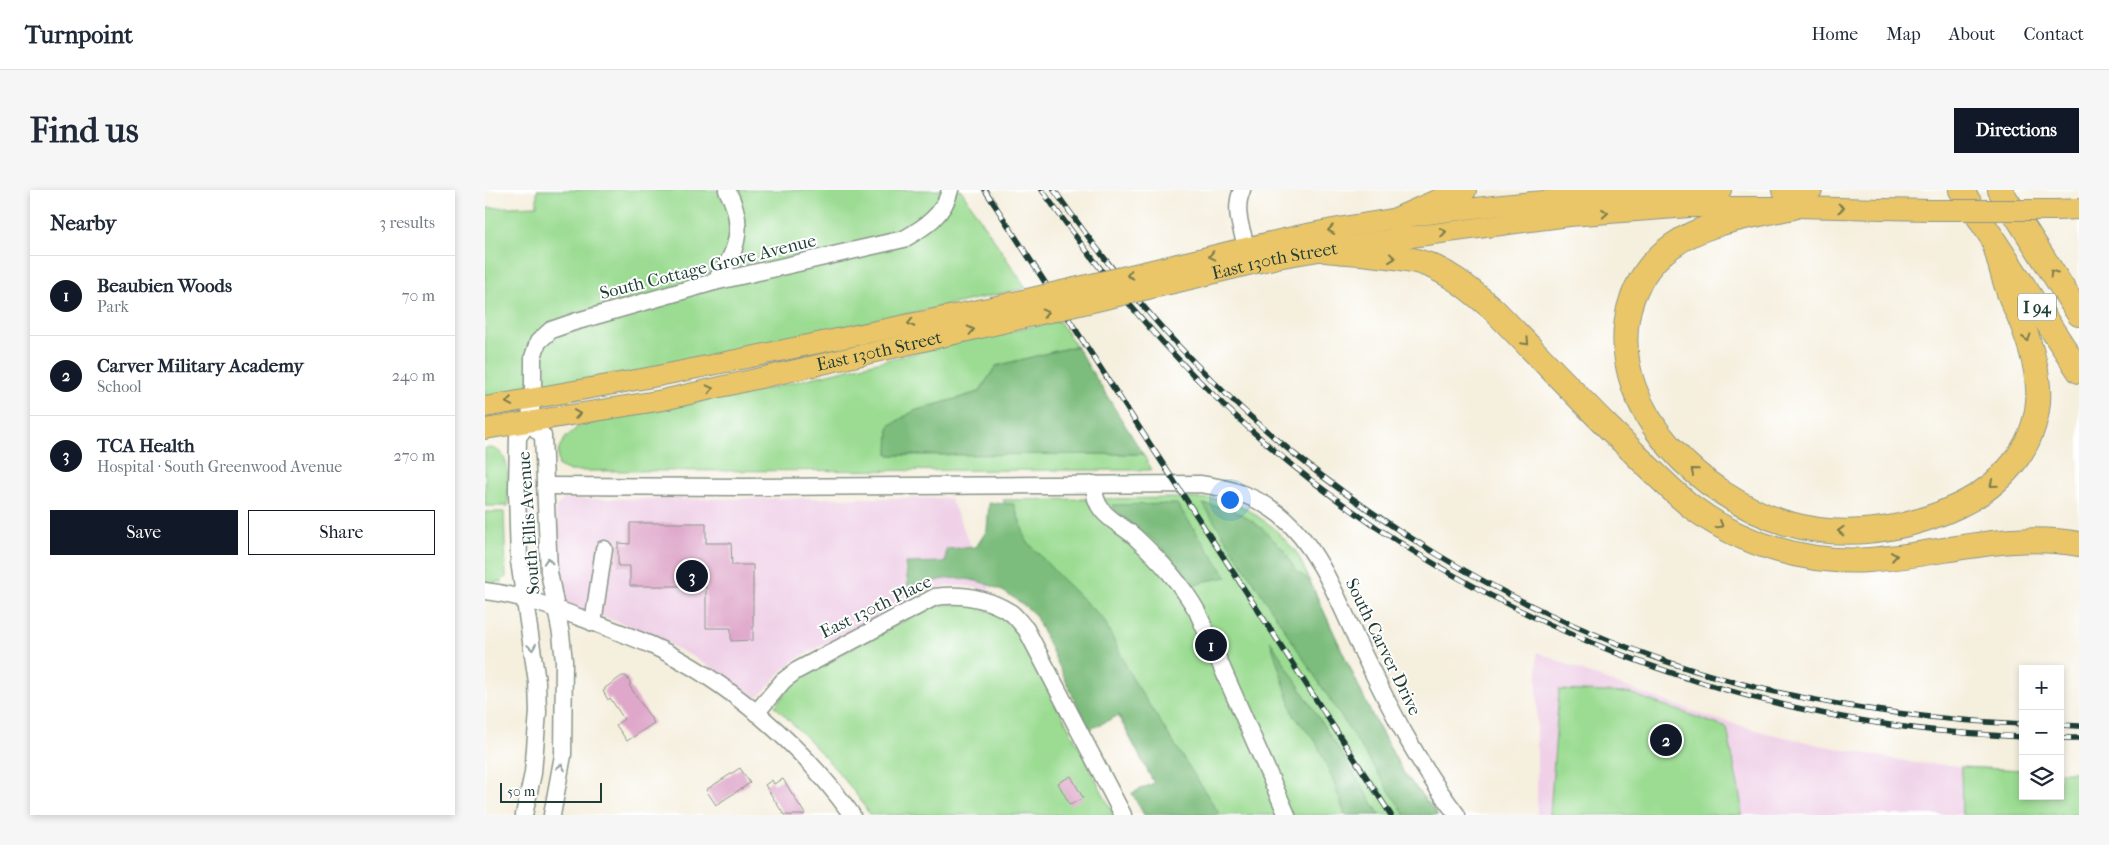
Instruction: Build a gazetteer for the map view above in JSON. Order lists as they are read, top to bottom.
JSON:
{
  "streets": {
    "highway": ["I 94"],
    "main road": ["East 130th Street"],
    "street": [
      "South Cottage Grove Avenue",
      "South Ellis Avenue",
      "East 130th Place",
      "South Carver Drive"
    ]
  },
  "crossings": [
    ["East 130th Street", "South Cottage Grove Avenue"],
    ["East 130th Street", "South Ellis Avenue"],
    ["South Cottage Grove Avenue", "South Ellis Avenue"]
  ],
  "scale_bar": "50 m",
  "page": {
    "header": "Turnpoint",
    "nav": [
      "Home",
      "Map",
      "About",
      "Contact"
    ],
    "buttons": [
      "Directions",
      ["Save", "Share"]
    ],
    "title": "Find us",
    "heading": ["Nearby", "3 results"],
    "list": [
      {
        "mark": "1",
        "name": "Beaubien Woods",
        "note": "Park",
        "value": "70 m"
      },
      {
        "mark": "2",
        "name": "Carver Military Academy",
        "note": "School",
        "value": "240 m"
      },
      {
        "mark": "3",
        "name": "TCA Health",
        "note": "Hospital · South Greenwood Avenue",
        "value": "270 m"
      }
    ],
    "pins": ["3", "1", "2"],
    "map_buttons": ["+", "−"],
    "scale": "50 m"
  }
}
